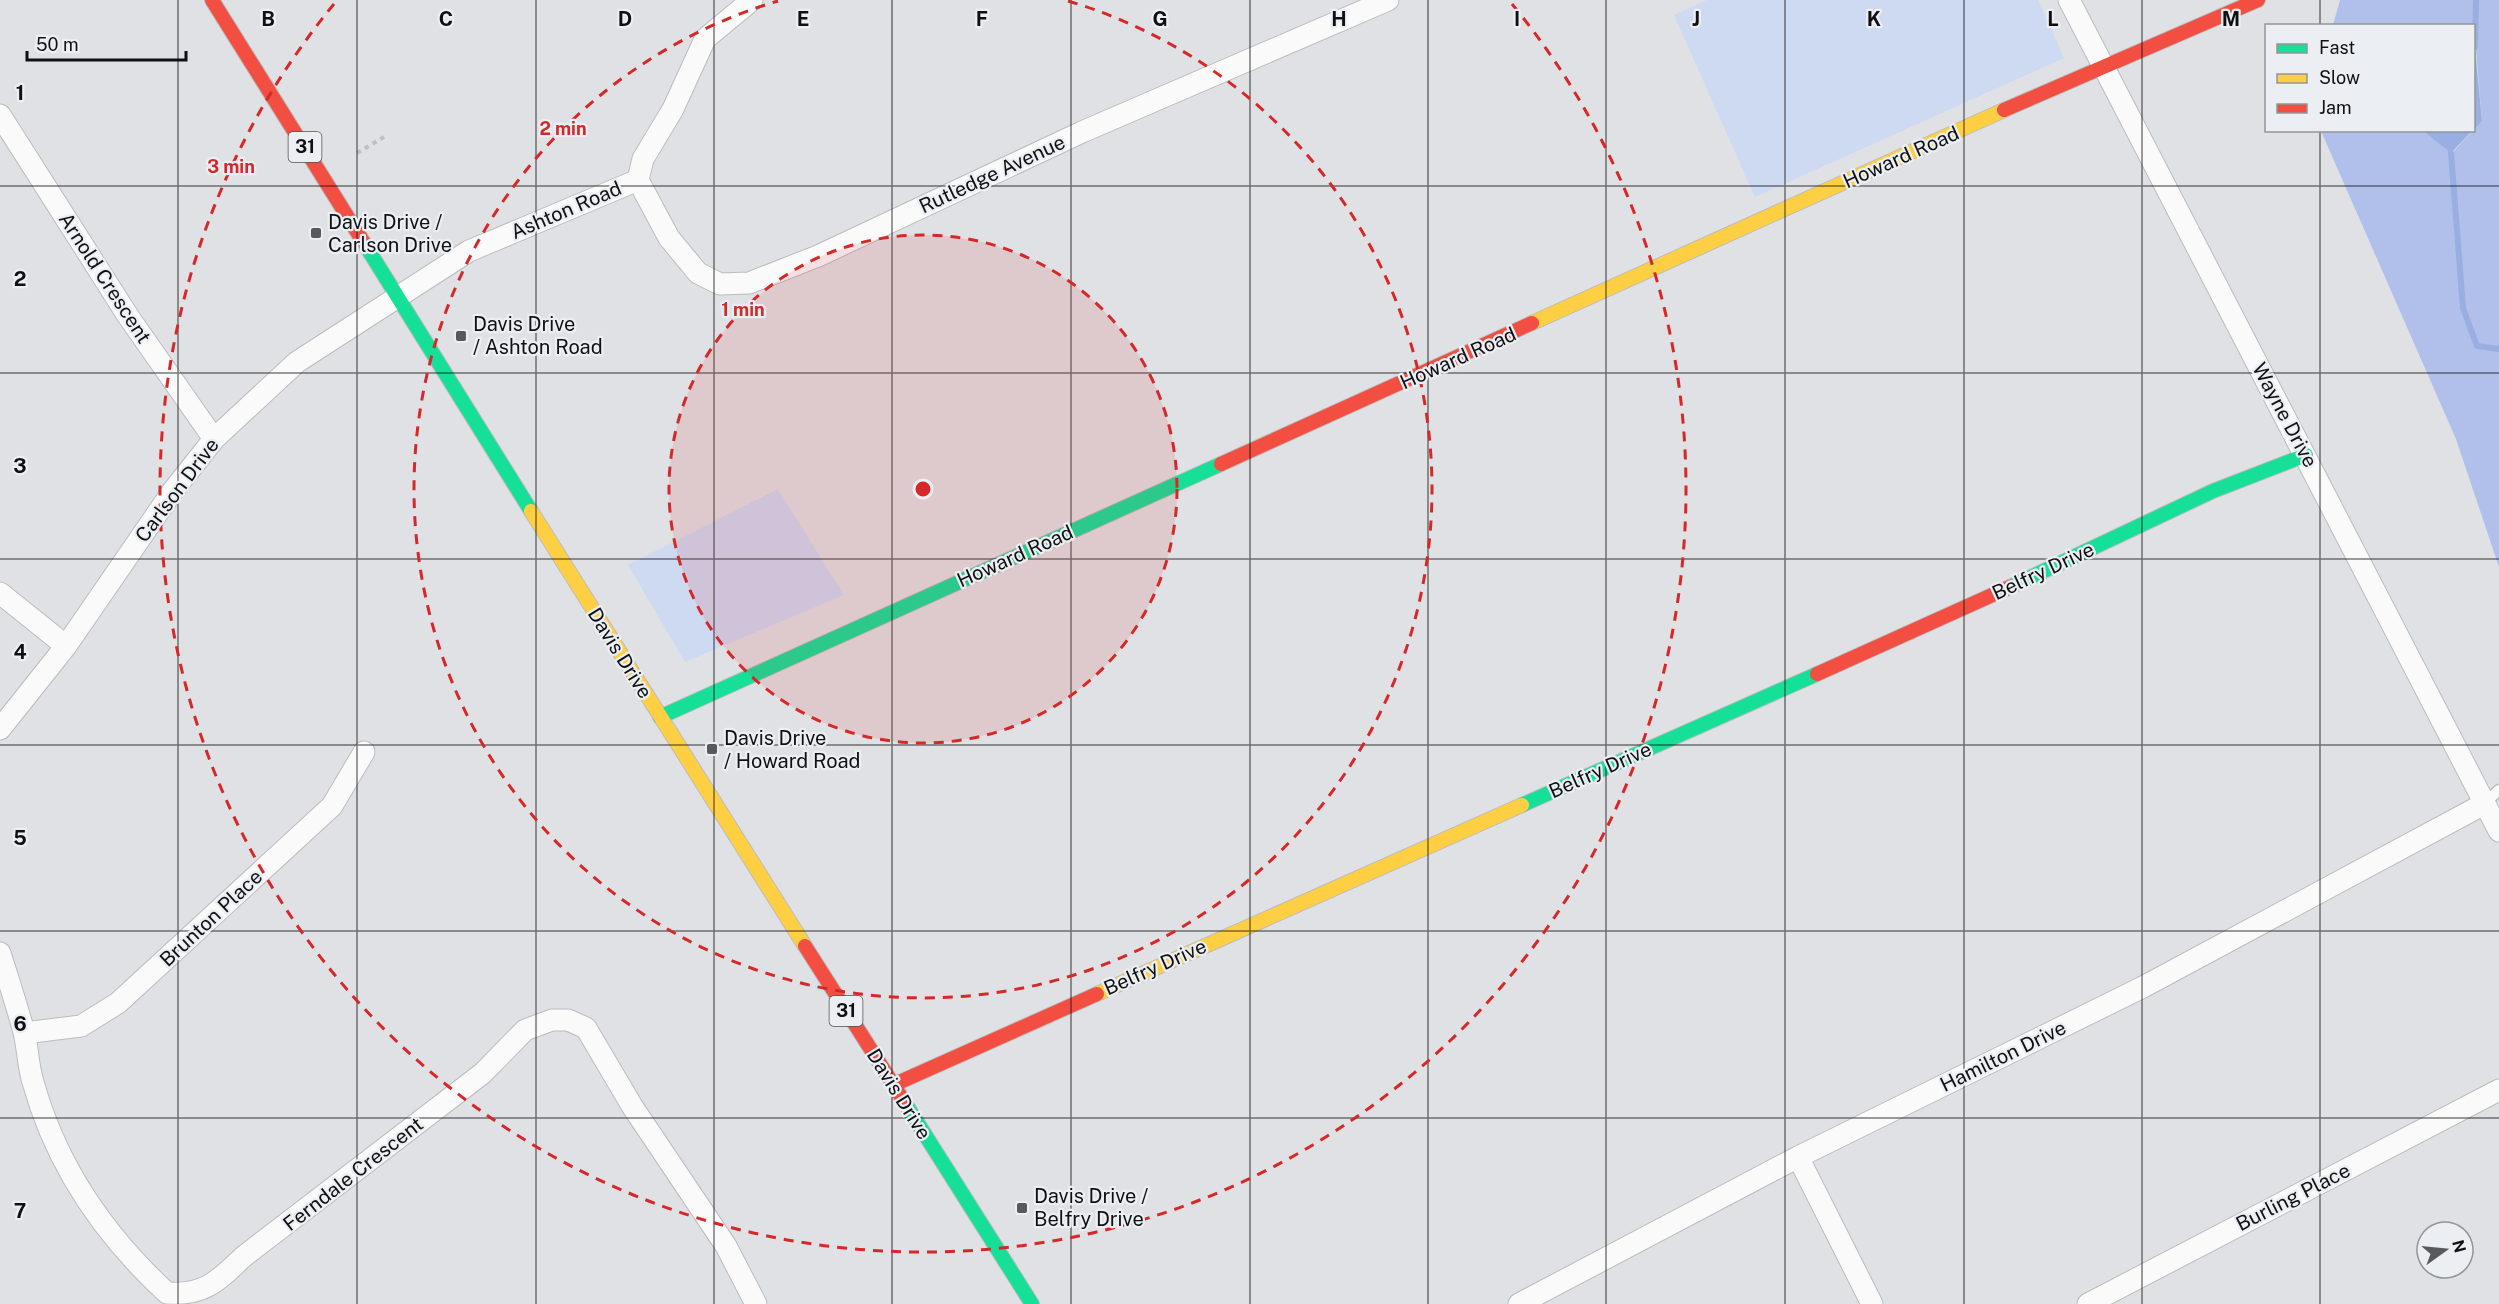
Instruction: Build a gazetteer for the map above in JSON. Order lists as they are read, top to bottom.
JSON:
{
  "streets": {
    "street": [
      "31",
      "Howard Road",
      "Rutledge Avenue",
      "Ashton Road",
      "Arnold Crescent",
      "Wayne Drive",
      "Carlson Drive",
      "Belfry Drive",
      "Davis Drive",
      "Brunton Place",
      "Hamilton Drive",
      "Ferndale Crescent",
      "Burling Place"
    ]
  },
  "crossings": [
    ["Howard Road", "Wayne Drive"],
    ["Howard Road", "Davis Drive"],
    ["Rutledge Avenue", "Ashton Road"],
    ["Ashton Road", "Carlson Drive"],
    ["Ashton Road", "Davis Drive"],
    ["Arnold Crescent", "Carlson Drive"],
    ["Wayne Drive", "Belfry Drive"],
    ["Wayne Drive", "Hamilton Drive"],
    ["Carlson Drive", "Davis Drive"],
    ["Belfry Drive", "Davis Drive"],
    ["Brunton Place", "Ferndale Crescent"]
  ],
  "places": {
    "transit": [
      "Davis Drive / Carlson Drive",
      "Davis Drive / Ashton Road",
      "Davis Drive / Howard Road",
      "Davis Drive / Belfry Drive"
    ]
  },
  "legend": ["Fast", "Slow", "Jam"],
  "scale_bar": "50 m",
  "north": "right",
  "grid": {
    "columns": [
      "B",
      "C",
      "D",
      "E",
      "F",
      "G",
      "H",
      "I",
      "J",
      "K",
      "L",
      "M"
    ],
    "rows": [
      "1",
      "2",
      "3",
      "4",
      "5",
      "6",
      "7"
    ]
  },
  "rings": ["2 min", "3 min", "1 min"]
}
